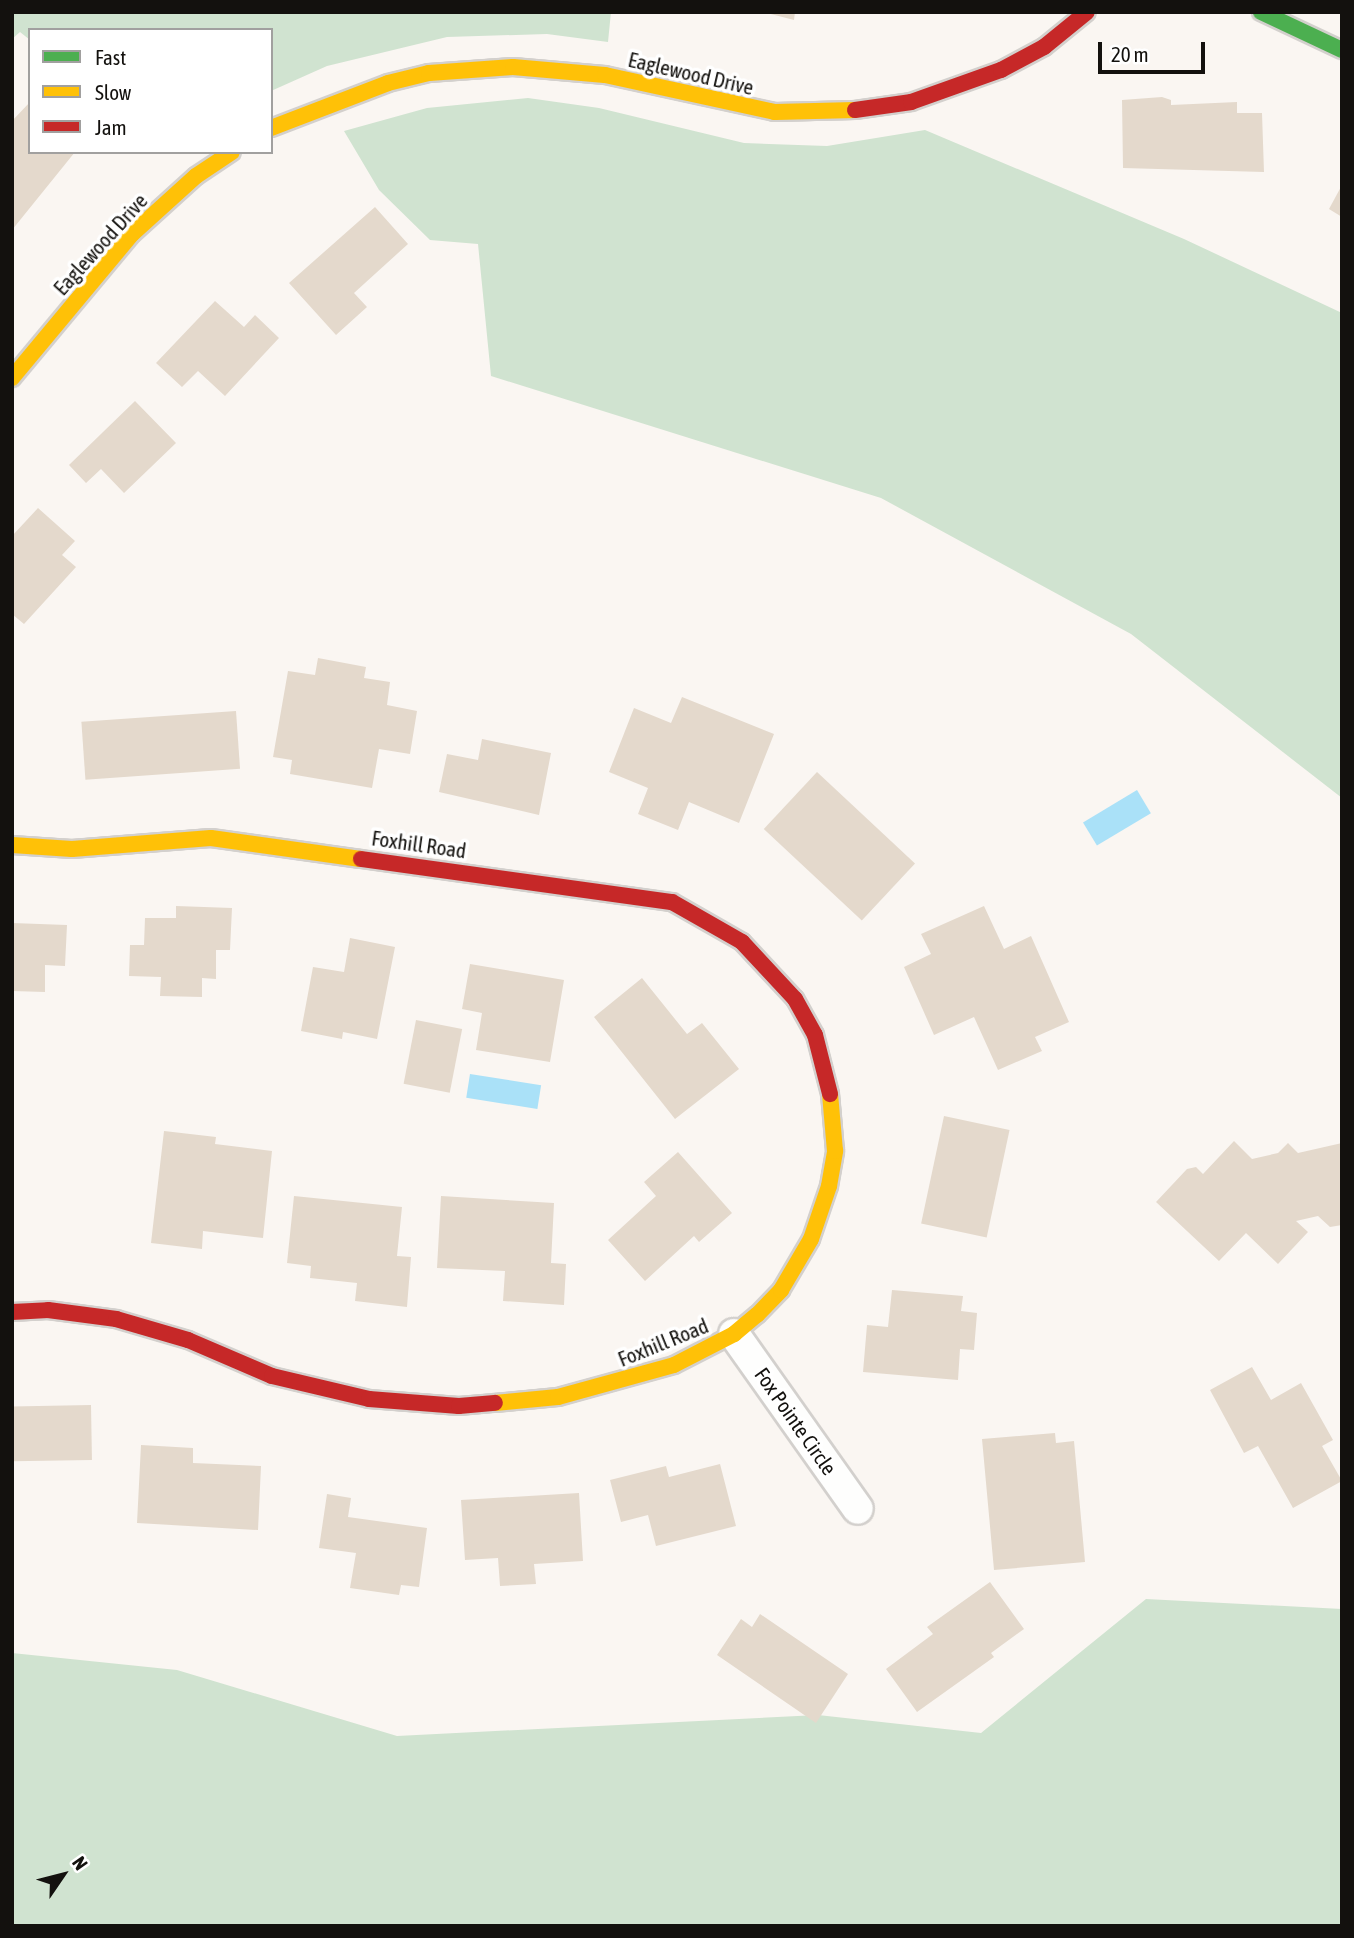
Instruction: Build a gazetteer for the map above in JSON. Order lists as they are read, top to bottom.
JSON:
{
  "streets": {
    "street": ["Eaglewood Drive", "Foxhill Road", "Fox Pointe Circle"]
  },
  "crossings": [
    ["Foxhill Road", "Fox Pointe Circle"]
  ],
  "legend": ["Fast", "Slow", "Jam"],
  "scale_bar": "20 m",
  "north": "top right"
}
